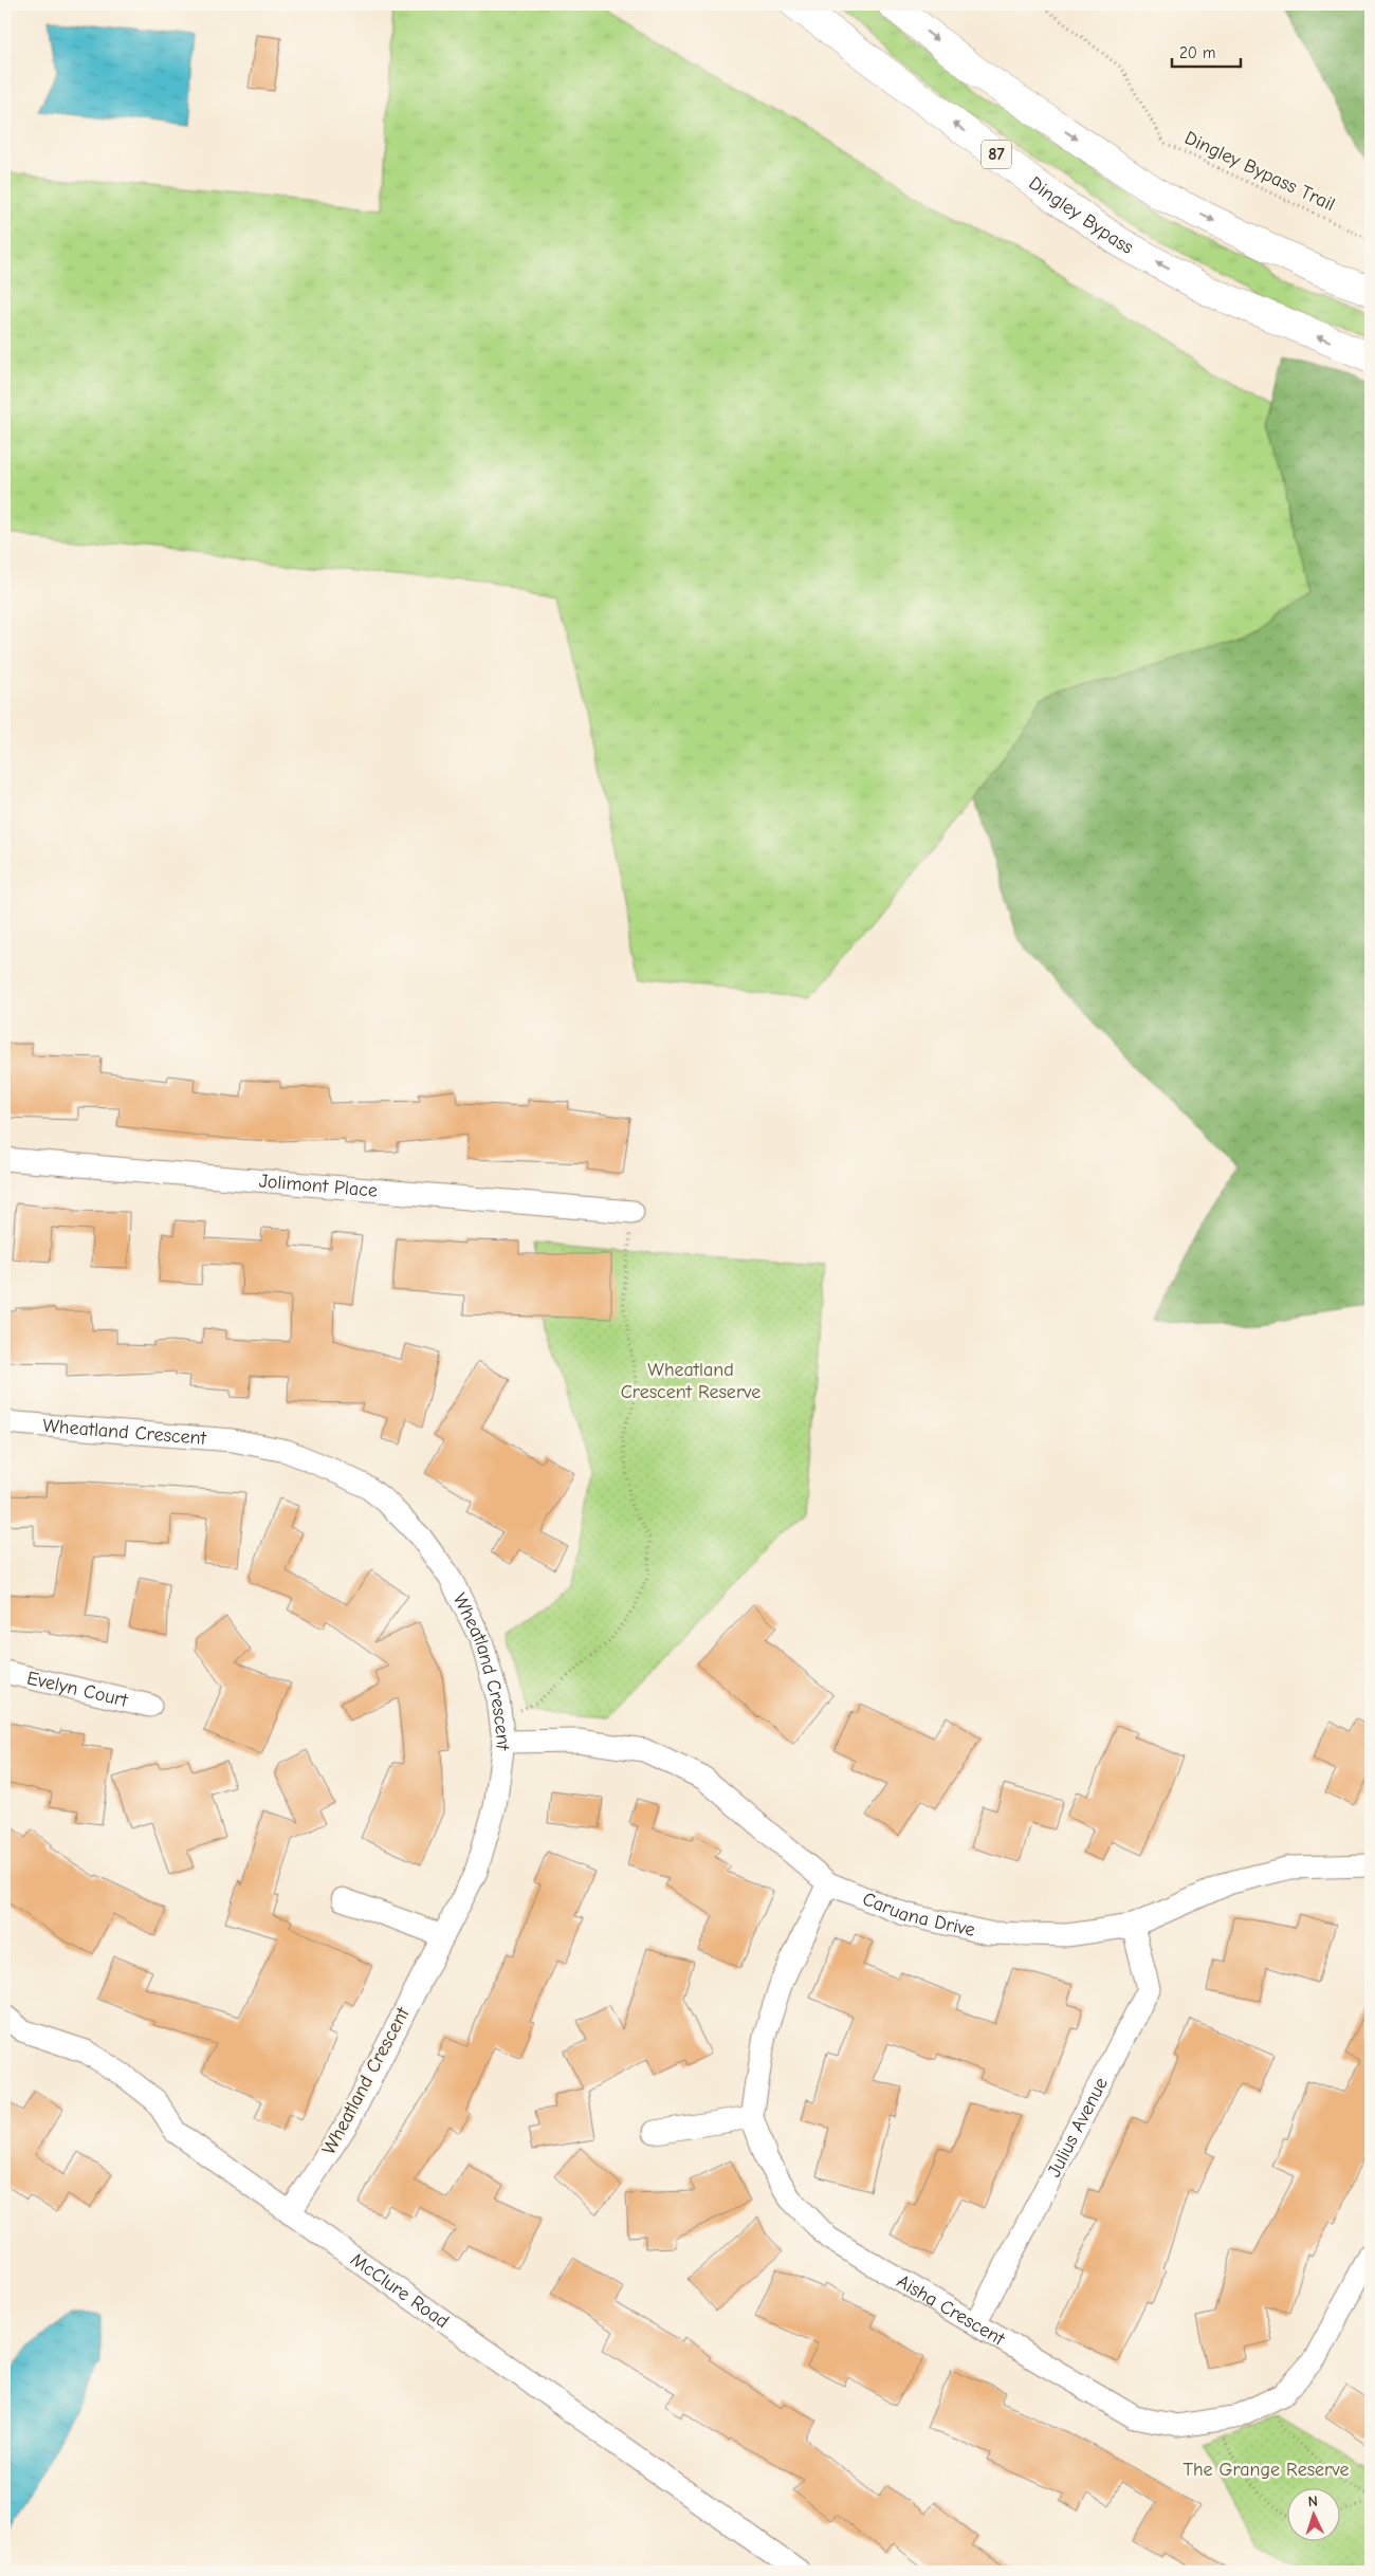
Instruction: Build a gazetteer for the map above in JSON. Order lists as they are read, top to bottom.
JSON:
{
  "streets": {
    "highway": ["87", "Dingley Bypass"],
    "street": [
      "Jolimont Place",
      "Wheatland Crescent",
      "Evelyn Court",
      "Caruana Drive",
      "Julius Avenue",
      "McClure Road",
      "Aisha Crescent"
    ],
    "path": ["Dingley Bypass Trail"]
  },
  "crossings": [
    ["Wheatland Crescent", "Caruana Drive"],
    ["Wheatland Crescent", "McClure Road"],
    ["Caruana Drive", "Julius Avenue"],
    ["Caruana Drive", "Aisha Crescent"],
    ["Julius Avenue", "Aisha Crescent"]
  ],
  "parks": ["Wheatland Crescent Reserve", "The Grange Reserve"],
  "scale_bar": "20 m",
  "north": "top"
}
